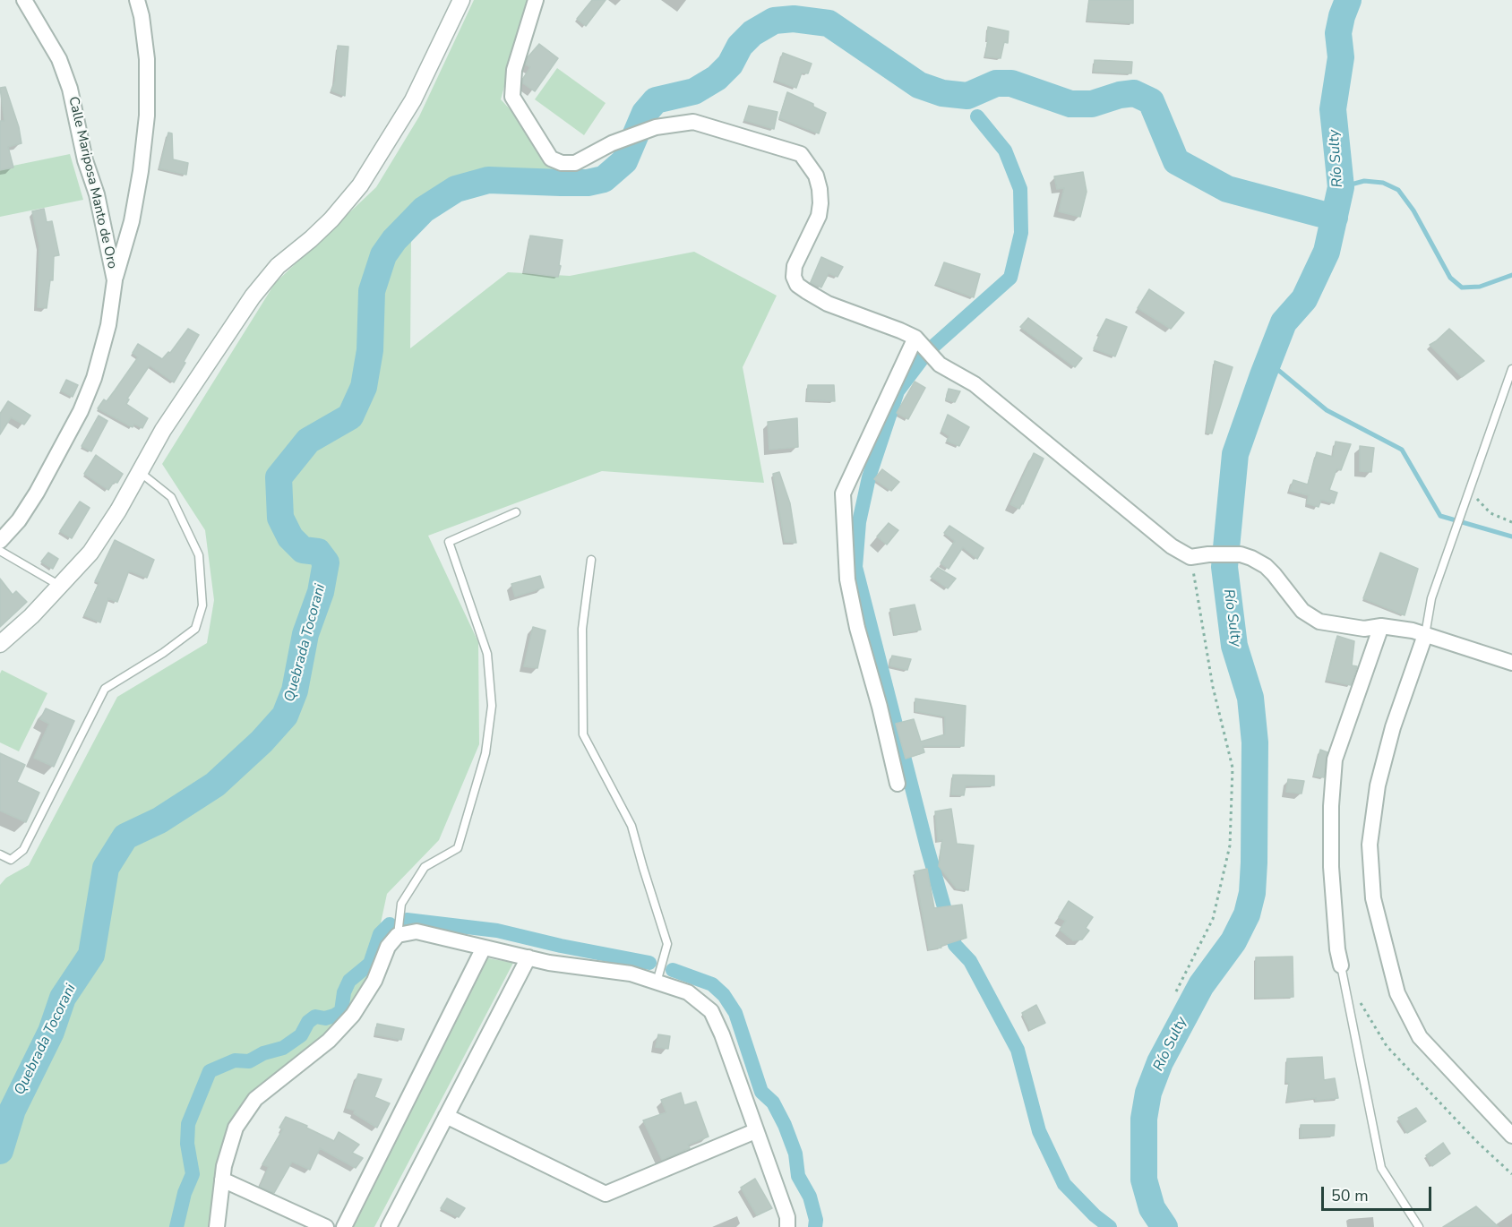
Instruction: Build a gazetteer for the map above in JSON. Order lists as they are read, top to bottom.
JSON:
{
  "streets": {
    "street": ["Calle Mariposa Manto de Oro"]
  },
  "water": ["Río Sulty", "Quebrada Tocorani"],
  "scale_bar": "50 m"
}
